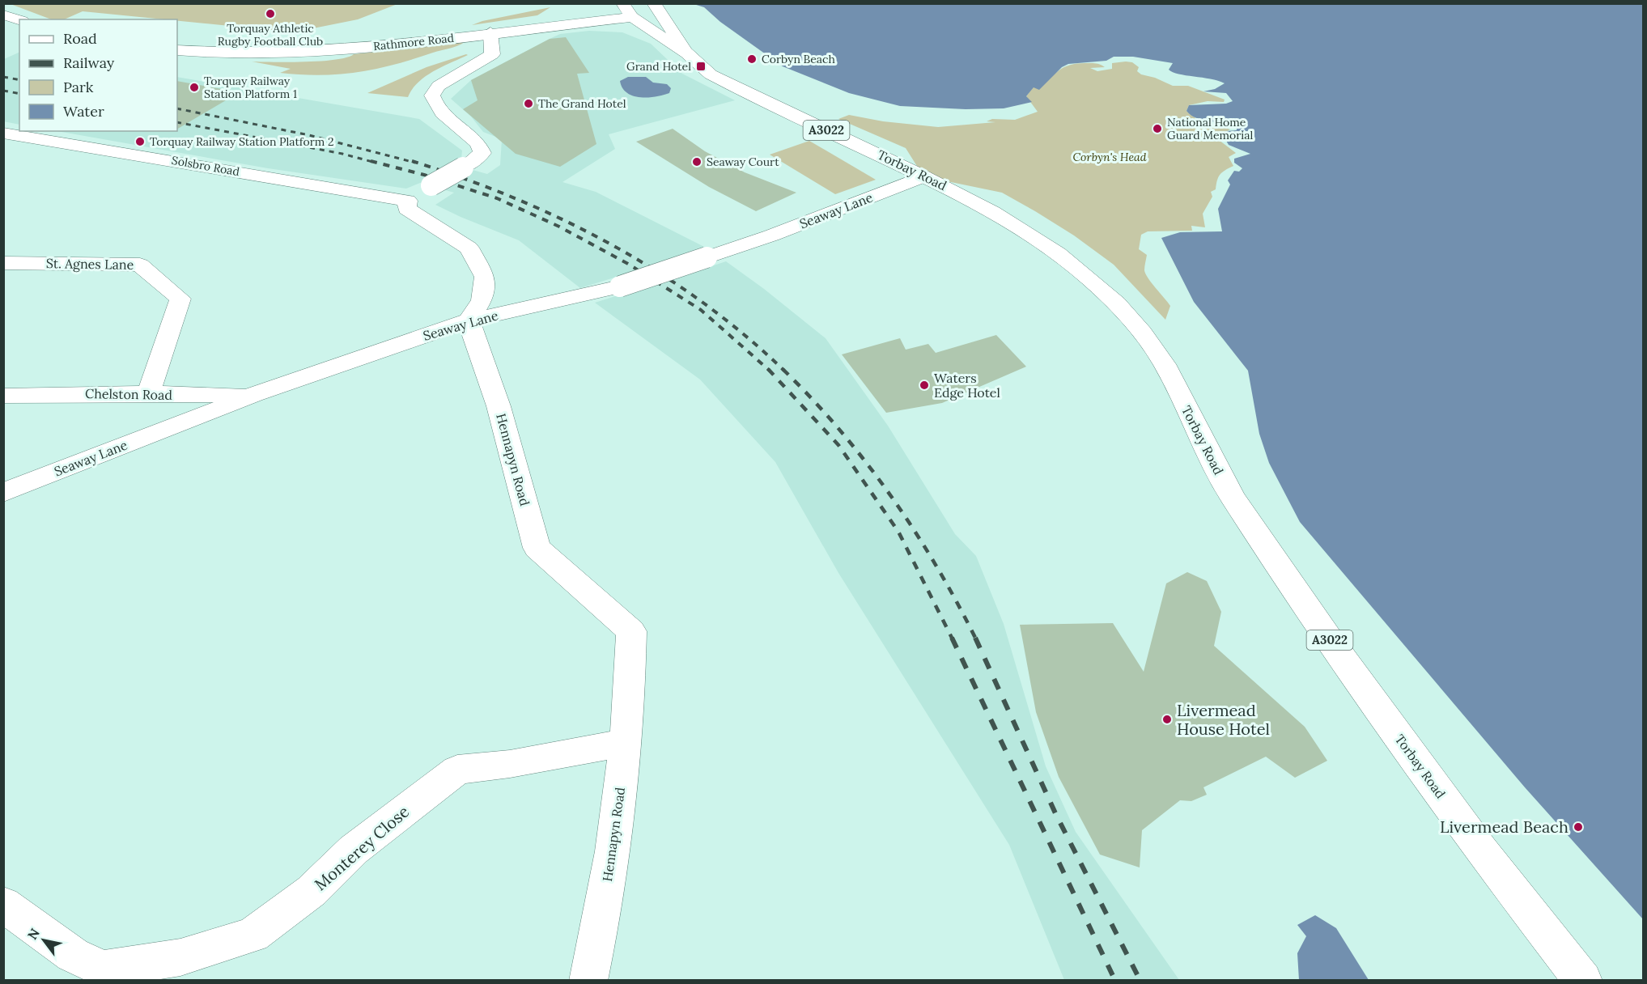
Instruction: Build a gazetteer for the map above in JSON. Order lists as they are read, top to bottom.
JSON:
{
  "streets": {
    "street": [
      "Rathmore Road",
      "A3022",
      "Solsbro Road",
      "Torbay Road",
      "Seaway Lane",
      "St. Agnes Lane",
      "Chelston Road",
      "Hennapyn Road",
      "Monterey Close"
    ]
  },
  "crossings": [
    ["Rathmore Road", "Torbay Road"],
    ["Torbay Road", "Seaway Lane"],
    ["Seaway Lane", "Chelston Road"],
    ["Seaway Lane", "Hennapyn Road"],
    ["St. Agnes Lane", "Chelston Road"],
    ["Hennapyn Road", "Monterey Close"]
  ],
  "parks": ["Corbyn's Head"],
  "places": {
    "other": [
      "Torquay Athletic Rugby Football Club",
      "Corbyn Beach",
      "Torquay Railway Station Platform 1",
      "The Grand Hotel",
      "National Home Guard Memorial",
      "Torquay Railway Station Platform 2",
      "Seaway Court",
      "Waters Edge Hotel",
      "Livermead House Hotel",
      "Livermead Beach"
    ],
    "transit": ["Grand Hotel"]
  },
  "legend": [
    "Road",
    "Railway",
    "Park",
    "Water"
  ],
  "north": "top left"
}
